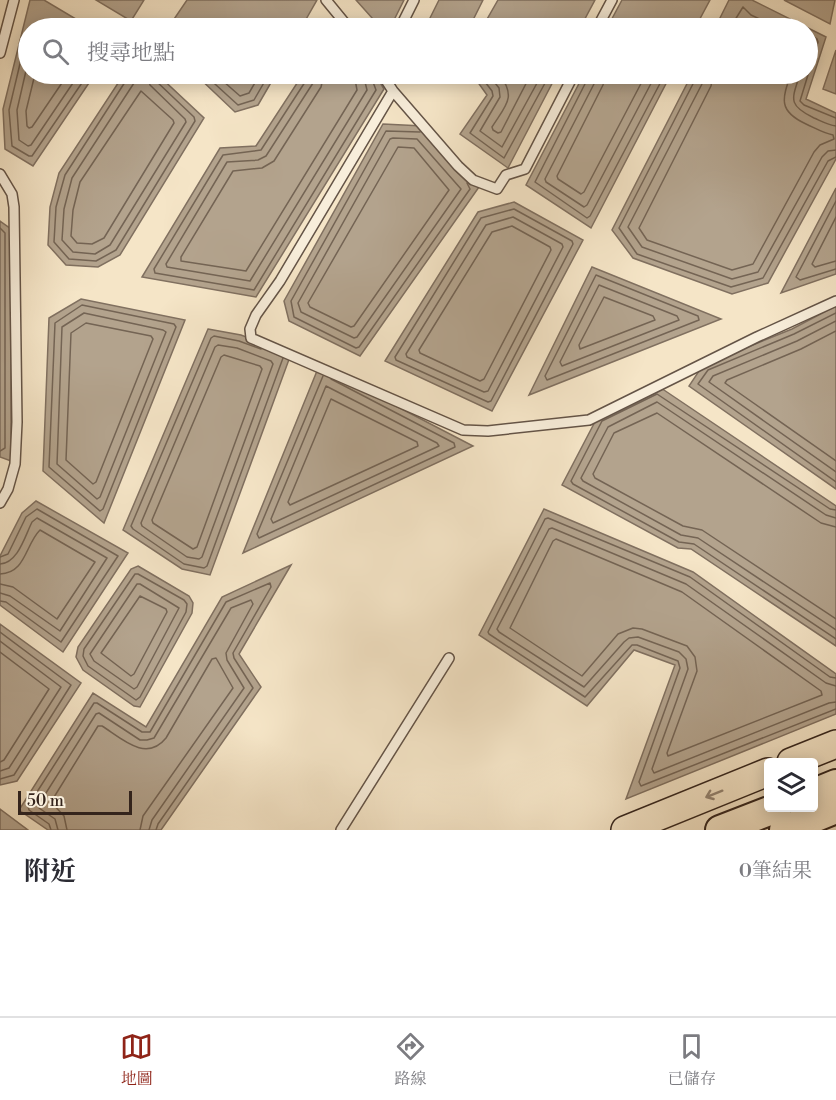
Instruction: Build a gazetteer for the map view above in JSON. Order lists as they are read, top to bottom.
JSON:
{
  "scale_bar": "50 m",
  "page": {
    "search": "搜尋地點",
    "scale": "50 m",
    "heading": ["附近", "0筆結果"],
    "nav": ["地圖", "路線", "已儲存"]
  }
}
